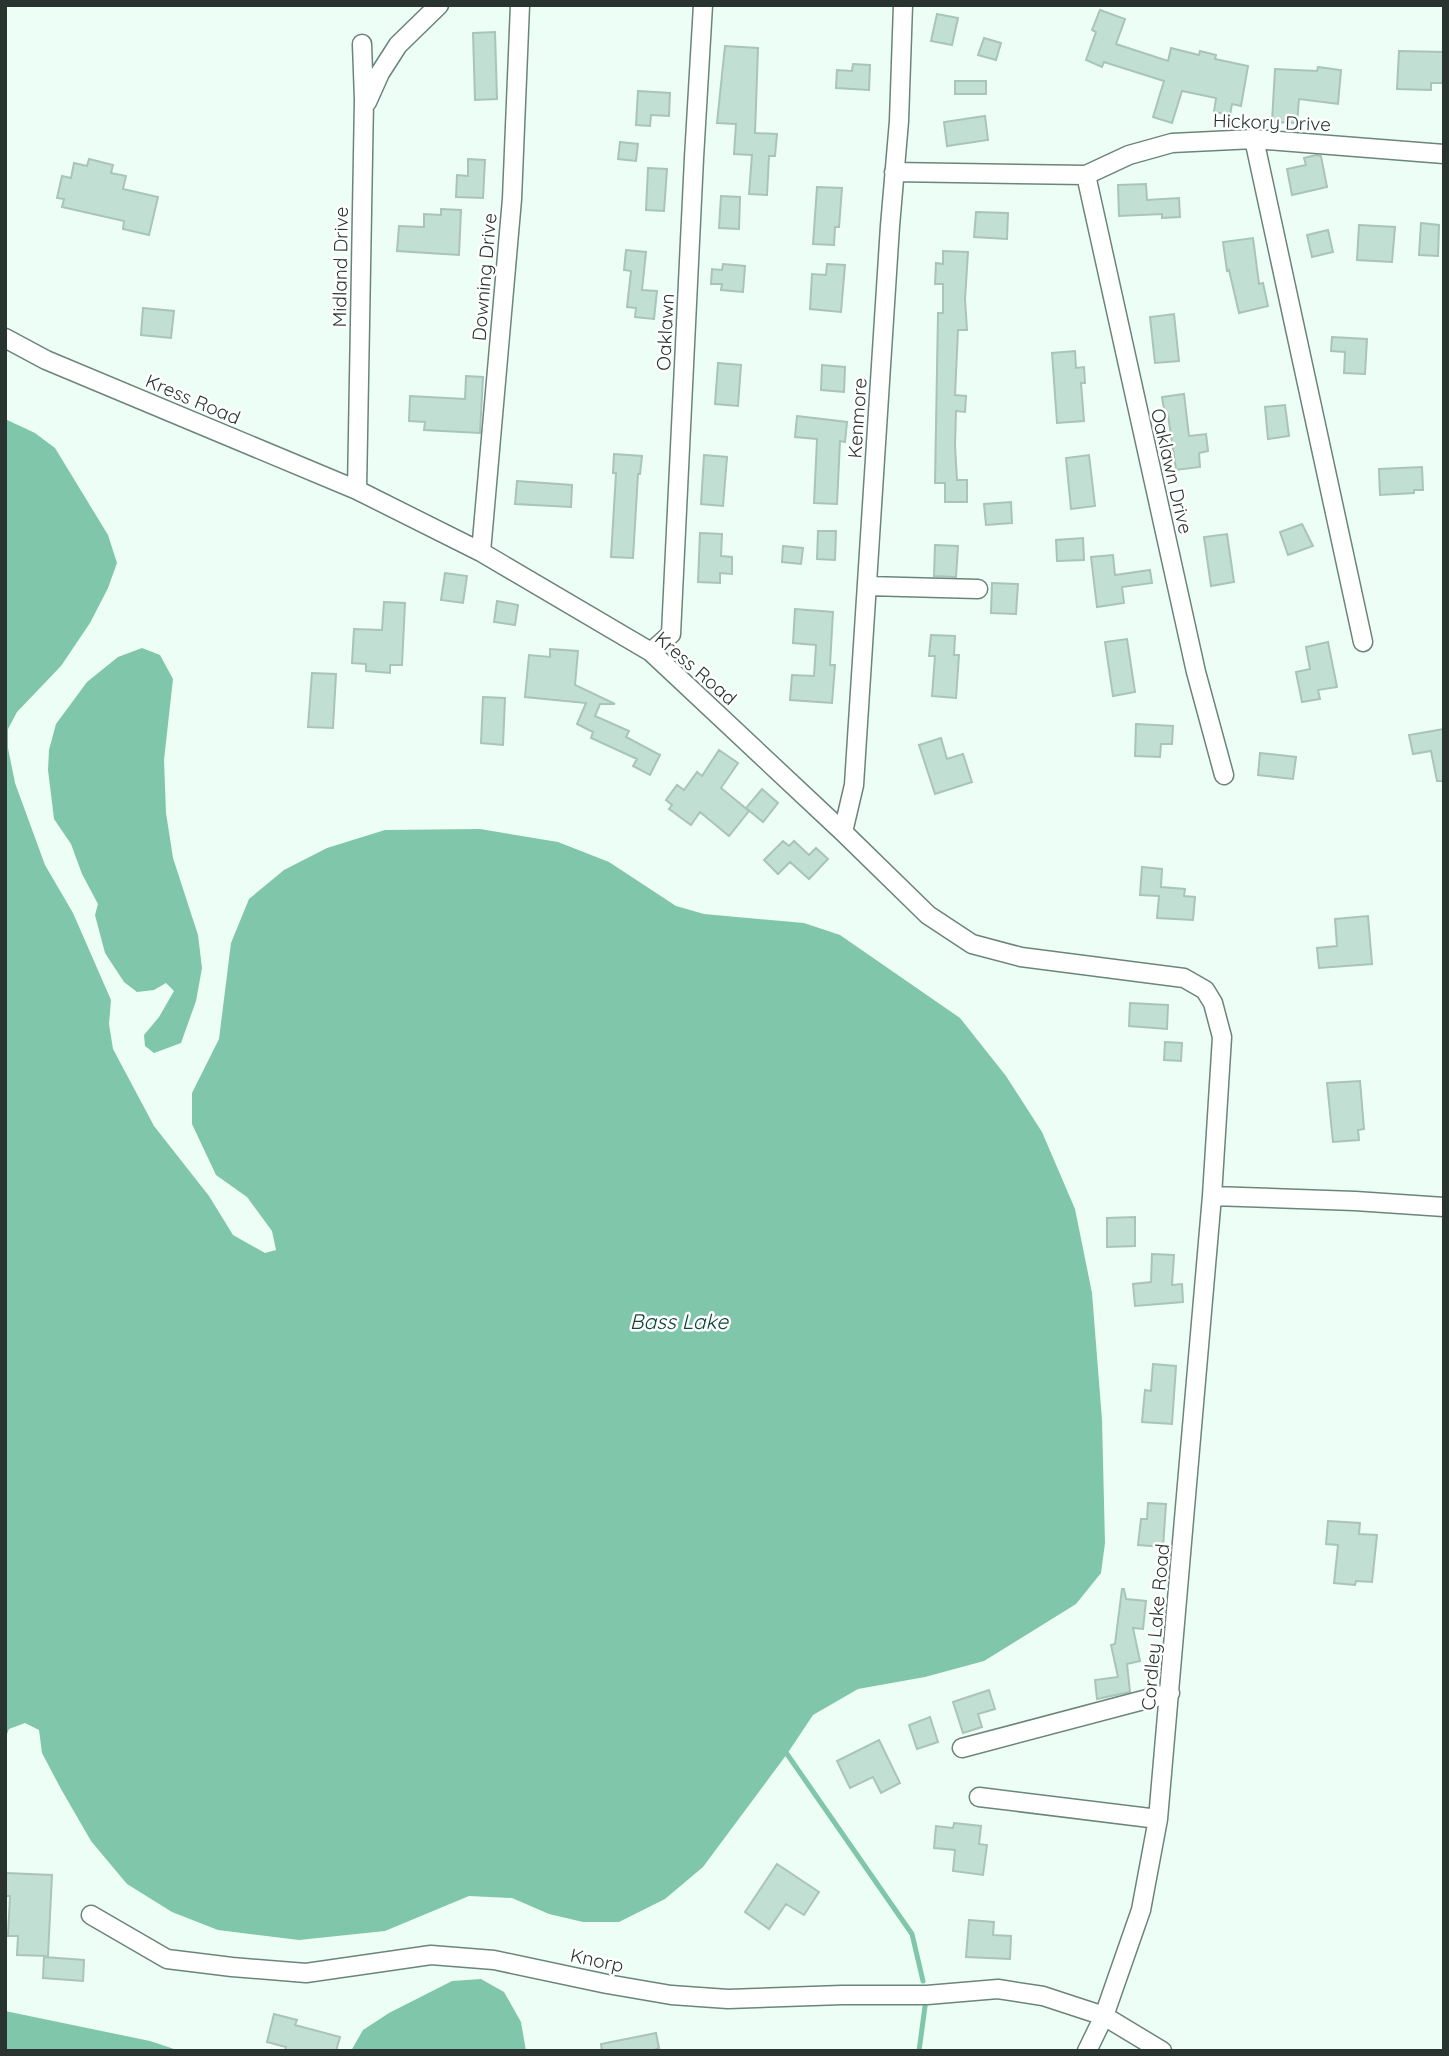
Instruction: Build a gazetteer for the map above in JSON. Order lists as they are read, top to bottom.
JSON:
{
  "streets": {
    "street": [
      "Hickory Drive",
      "Midland Drive",
      "Downing Drive",
      "Oaklawn",
      "Kress Road",
      "Kenmore",
      "Oaklawn Drive",
      "Cordley Lake Road",
      "Knorp"
    ]
  },
  "crossings": [
    ["Hickory Drive", "Kenmore"],
    ["Hickory Drive", "Oaklawn Drive"],
    ["Midland Drive", "Kress Road"],
    ["Downing Drive", "Kress Road"],
    ["Oaklawn", "Kress Road"],
    ["Kress Road", "Kenmore"],
    ["Kress Road", "Cordley Lake Road"],
    ["Cordley Lake Road", "Knorp"]
  ],
  "water": ["Bass Lake"]
}
